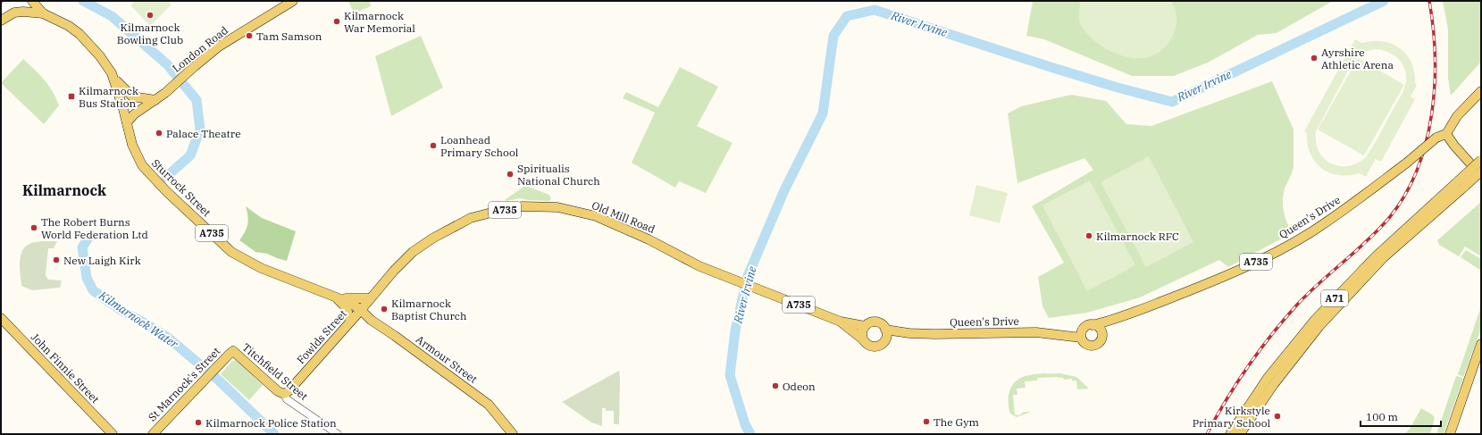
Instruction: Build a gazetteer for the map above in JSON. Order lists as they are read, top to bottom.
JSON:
{
  "streets": {
    "main road": [
      "London Road",
      "Sturrock Street",
      "A735",
      "Old Mill Road",
      "Queen's Drive",
      "A71",
      "Fowlds Street",
      "Armour Street",
      "John Finnie Street",
      "Titchfield Street",
      "St Marnock's Street"
    ]
  },
  "crossings": [
    ["London Road", "Sturrock Street"],
    ["London Road", "A735"],
    ["Sturrock Street", "A735"],
    ["Sturrock Street", "Old Mill Road"],
    ["Sturrock Street", "Fowlds Street"],
    ["Sturrock Street", "Armour Street"],
    ["A735", "Old Mill Road"],
    ["A735", "Queen's Drive"],
    ["Old Mill Road", "Fowlds Street"],
    ["Old Mill Road", "Armour Street"],
    ["Fowlds Street", "Armour Street"],
    ["Fowlds Street", "Titchfield Street"],
    ["Titchfield Street", "St Marnock's Street"]
  ],
  "districts": ["Kilmarnock"],
  "water": ["River Irvine", "Kilmarnock Water"],
  "places": {
    "other": [
      "Kilmarnock Bowling Club",
      "Kilmarnock War Memorial",
      "Tam Samson",
      "Ayrshire Athletic Arena",
      "Palace Theatre",
      "Loanhead Primary School",
      "Spiritualis National Church",
      "The Robert Burns World Federation Ltd",
      "Kilmarnock RFC",
      "New Laigh Kirk",
      "Kilmarnock Baptist Church",
      "Odeon",
      "Kirkstyle Primary School",
      "The Gym",
      "Kilmarnock Police Station"
    ],
    "transit": ["Kilmarnock Bus Station"]
  },
  "scale_bar": "100 m"
}
